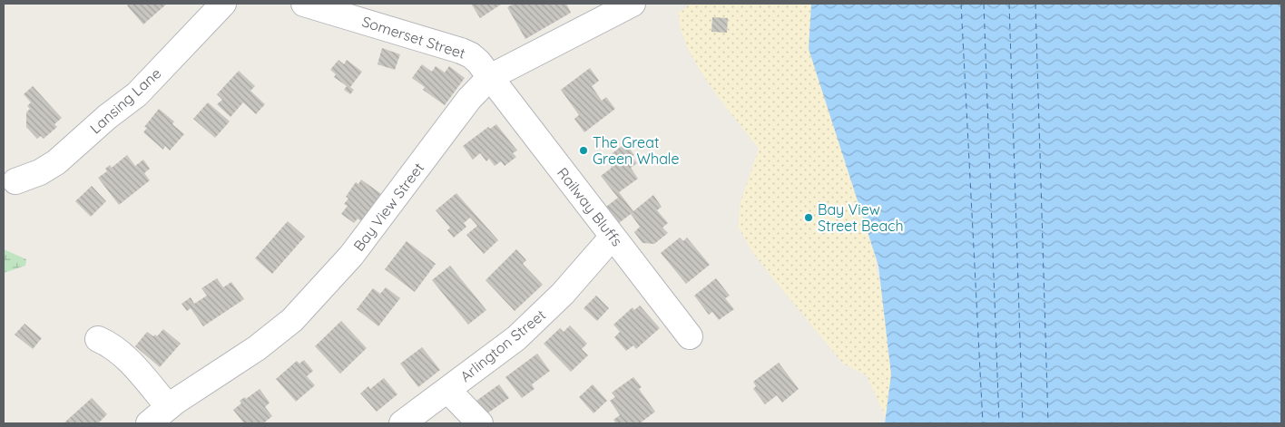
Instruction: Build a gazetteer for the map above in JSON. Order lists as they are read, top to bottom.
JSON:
{
  "streets": {
    "street": [
      "Somerset Street",
      "Lansing Lane",
      "Bay View Street",
      "Railway Bluffs",
      "Arlington Street"
    ]
  },
  "crossings": [
    ["Somerset Street", "Bay View Street"],
    ["Somerset Street", "Railway Bluffs"],
    ["Bay View Street", "Railway Bluffs"],
    ["Railway Bluffs", "Arlington Street"]
  ],
  "places": ["The Great Green Whale", "Bay View Street Beach"]
}
